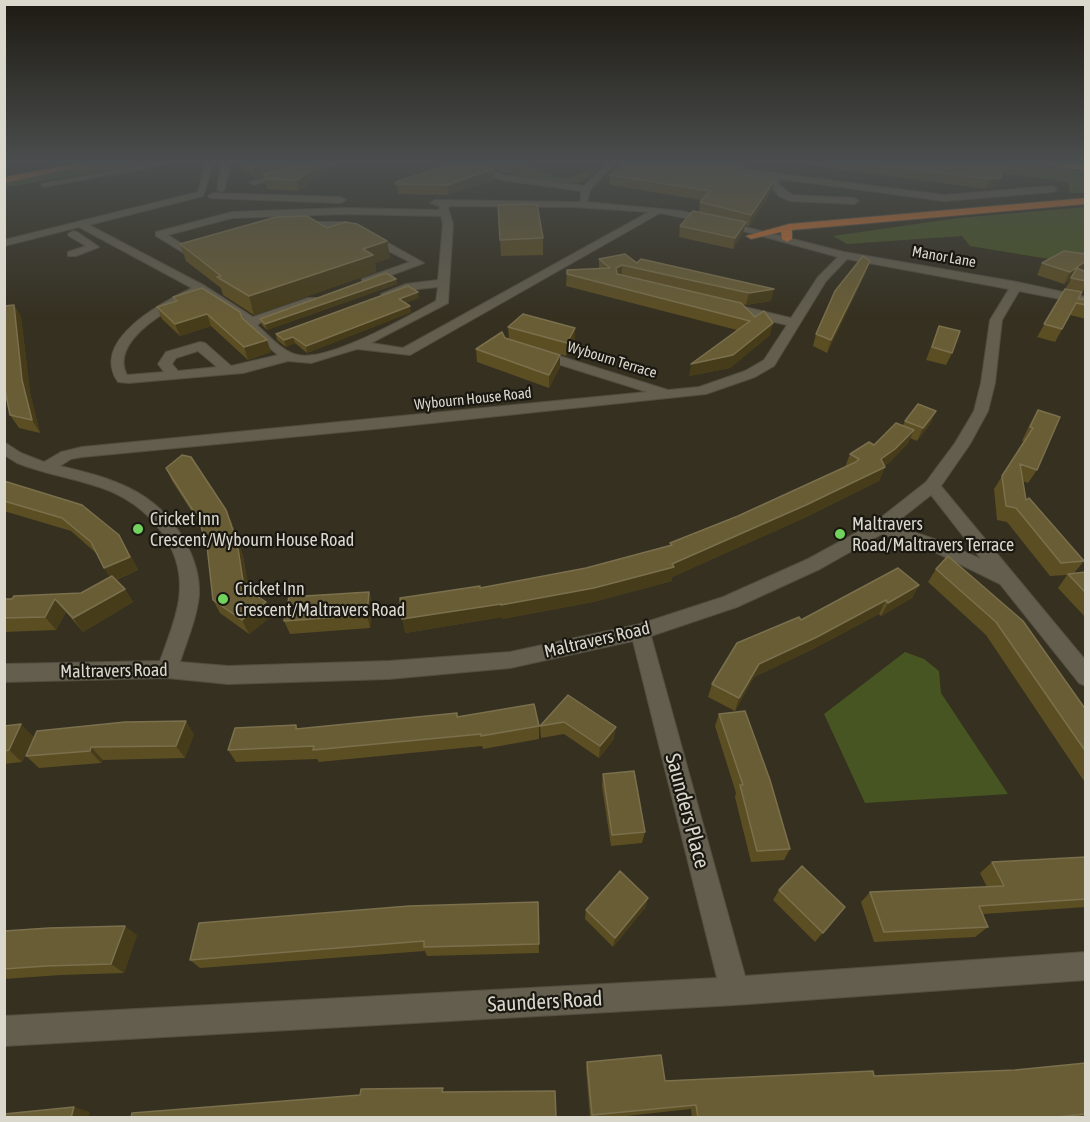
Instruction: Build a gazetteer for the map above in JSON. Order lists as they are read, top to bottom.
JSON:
{
  "streets": {
    "street": [
      "Manor Lane",
      "Wybourn Terrace",
      "Wybourn House Road",
      "Maltravers Road",
      "Saunders Place",
      "Saunders Road"
    ]
  },
  "crossings": [
    ["Manor Lane", "Wybourn House Road"],
    ["Manor Lane", "Maltravers Road"],
    ["Wybourn Terrace", "Wybourn House Road"],
    ["Maltravers Road", "Saunders Place"],
    ["Saunders Place", "Saunders Road"]
  ],
  "places": ["Cricket Inn Crescent/Wybourn House Road", "Maltravers Road/Maltravers Terrace", "Cricket Inn Crescent/Maltravers Road"]
}
